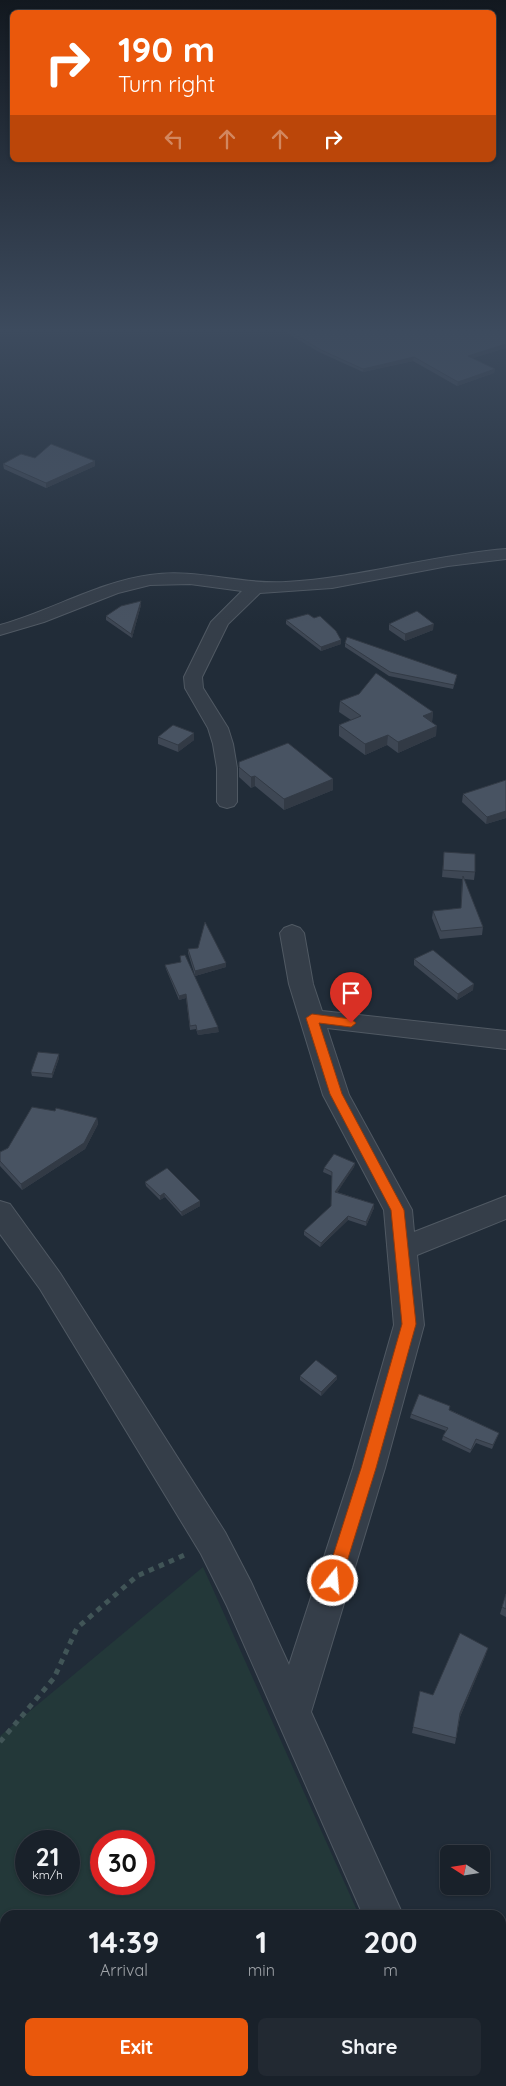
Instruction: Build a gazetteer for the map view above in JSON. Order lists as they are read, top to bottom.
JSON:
{
  "north": "left",
  "page": {
    "turn": ["190 m", "Turn right"],
    "speed": "21 km/h",
    "limit": "30",
    "eta": [
      "14:39",
      "Arrival",
      "1",
      "min",
      "200",
      "m"
    ],
    "buttons": ["Exit", "Share"]
  }
}
